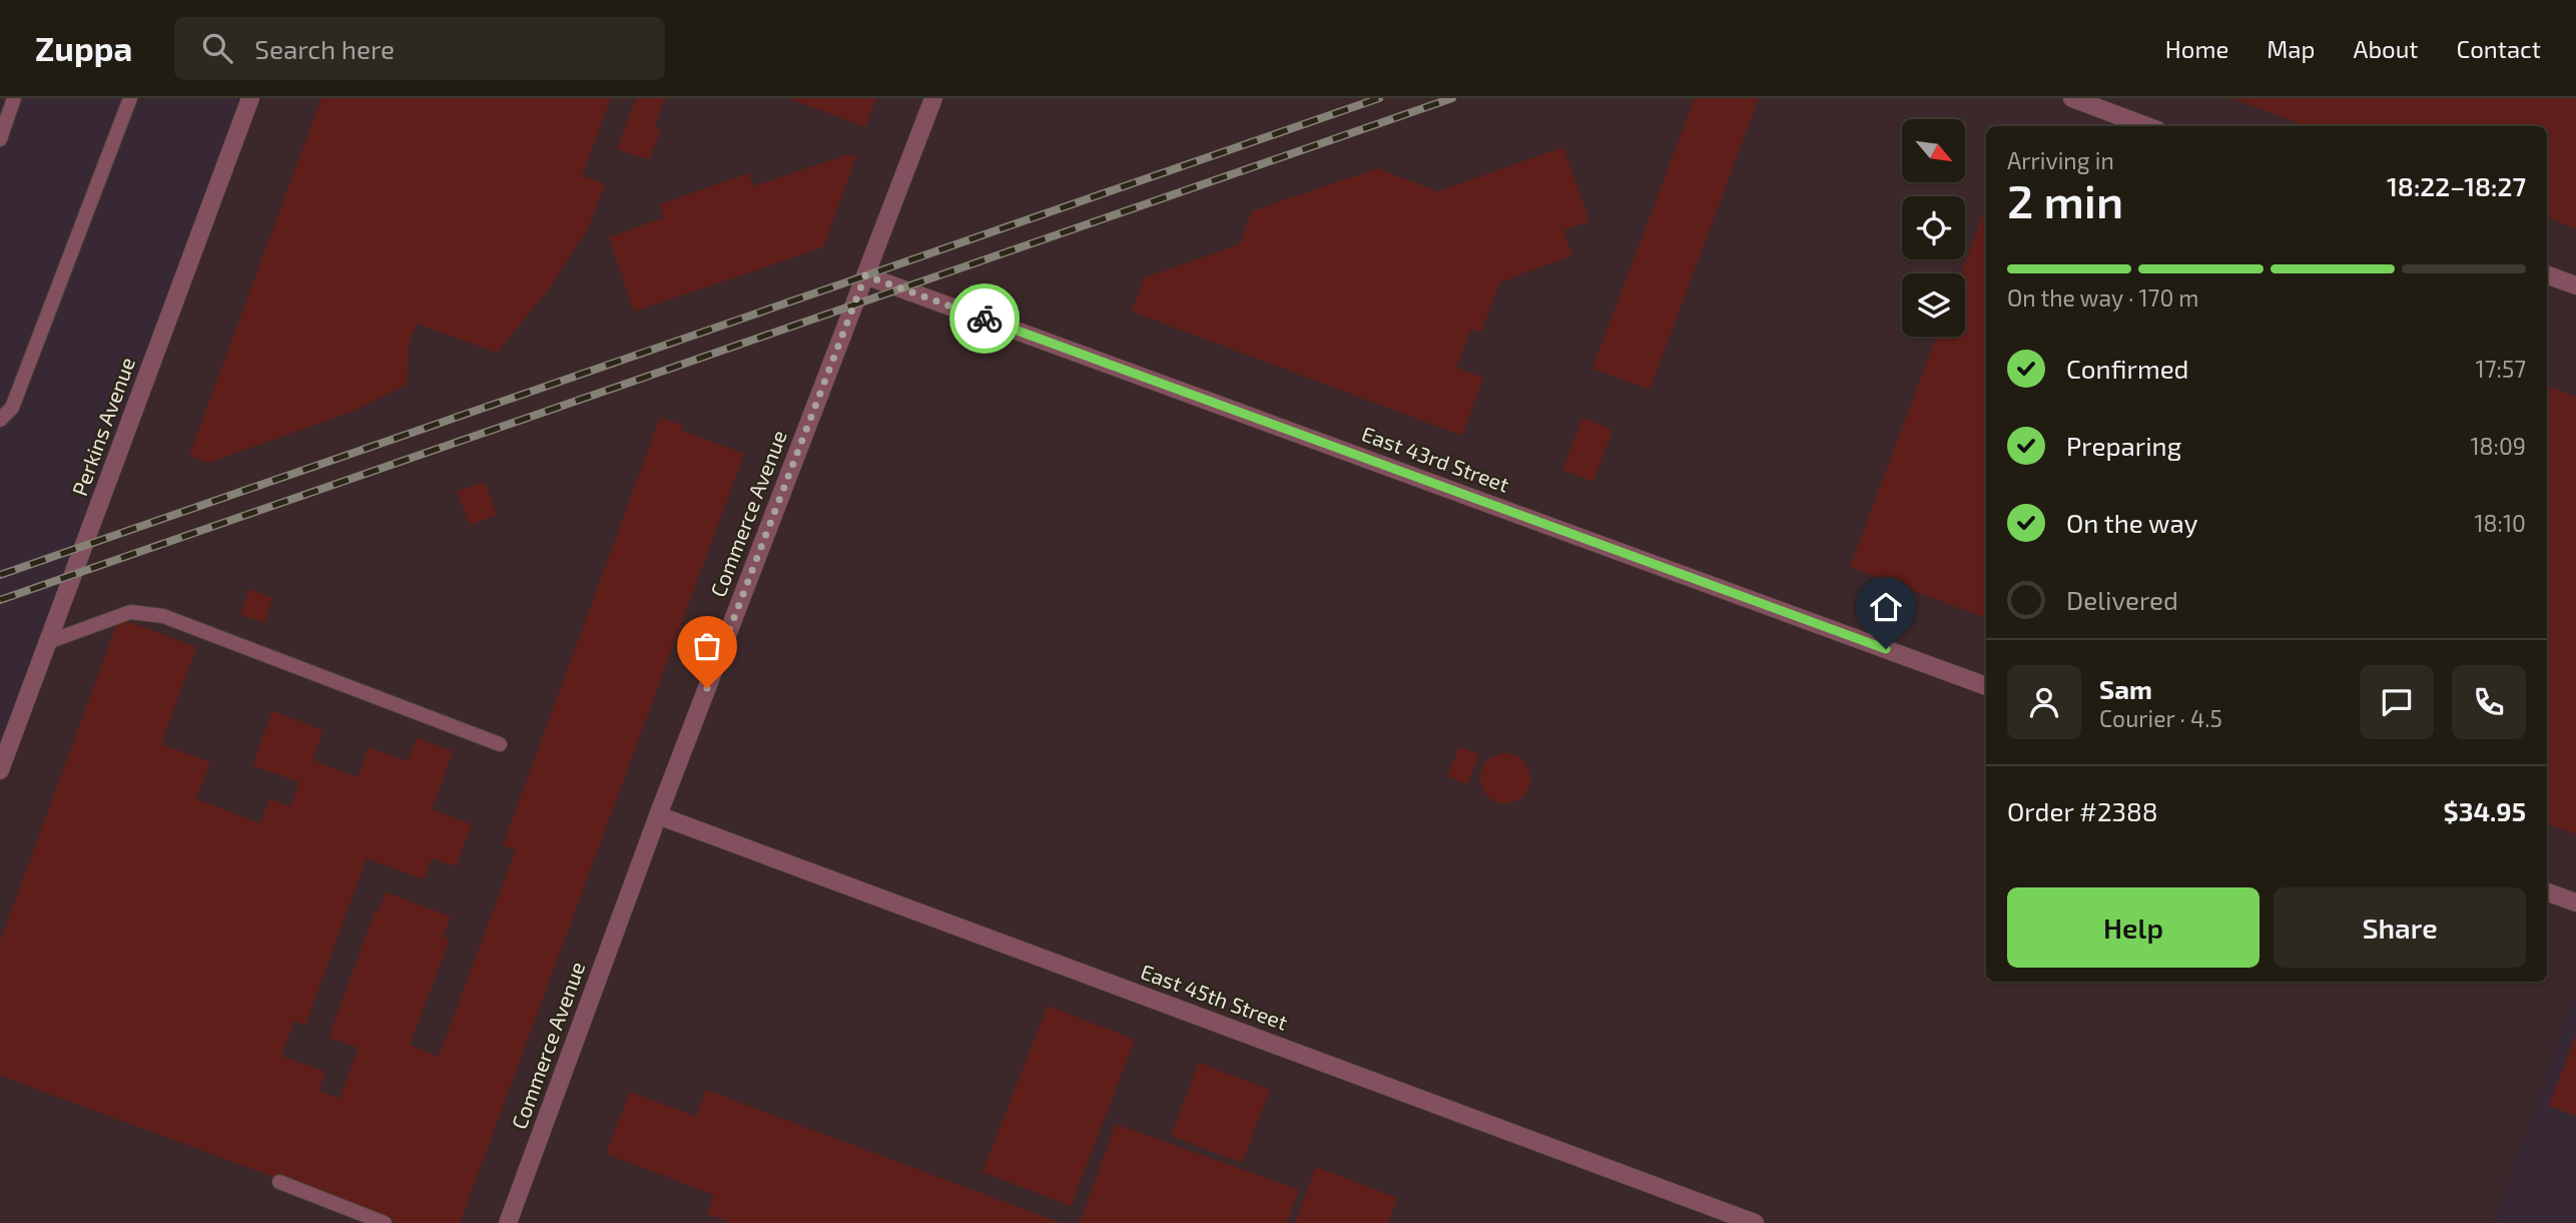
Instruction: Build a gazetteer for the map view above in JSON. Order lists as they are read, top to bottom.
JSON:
{
  "streets": {
    "street": [
      "Perkins Avenue",
      "East 43rd Street",
      "Commerce Avenue",
      "East 45th Street"
    ]
  },
  "crossings": [
    ["East 43rd Street", "Commerce Avenue"],
    ["Commerce Avenue", "East 45th Street"]
  ],
  "north": "bottom right",
  "page": {
    "header": "Zuppa",
    "search": "Search here",
    "nav": [
      "Home",
      "Map",
      "About",
      "Contact"
    ],
    "heading": ["2 min", "Arriving in", "18:22–18:27"],
    "panel": [
      "Sam",
      "Courier · 4.5",
      "Order #2388",
      "$34.95"
    ],
    "bar": "On the way · 170 m",
    "list": [
      ["Confirmed", "17:57"],
      ["Preparing", "18:09"],
      ["On the way", "18:10"],
      "Delivered"
    ],
    "buttons": ["Help", "Share"]
  }
}
